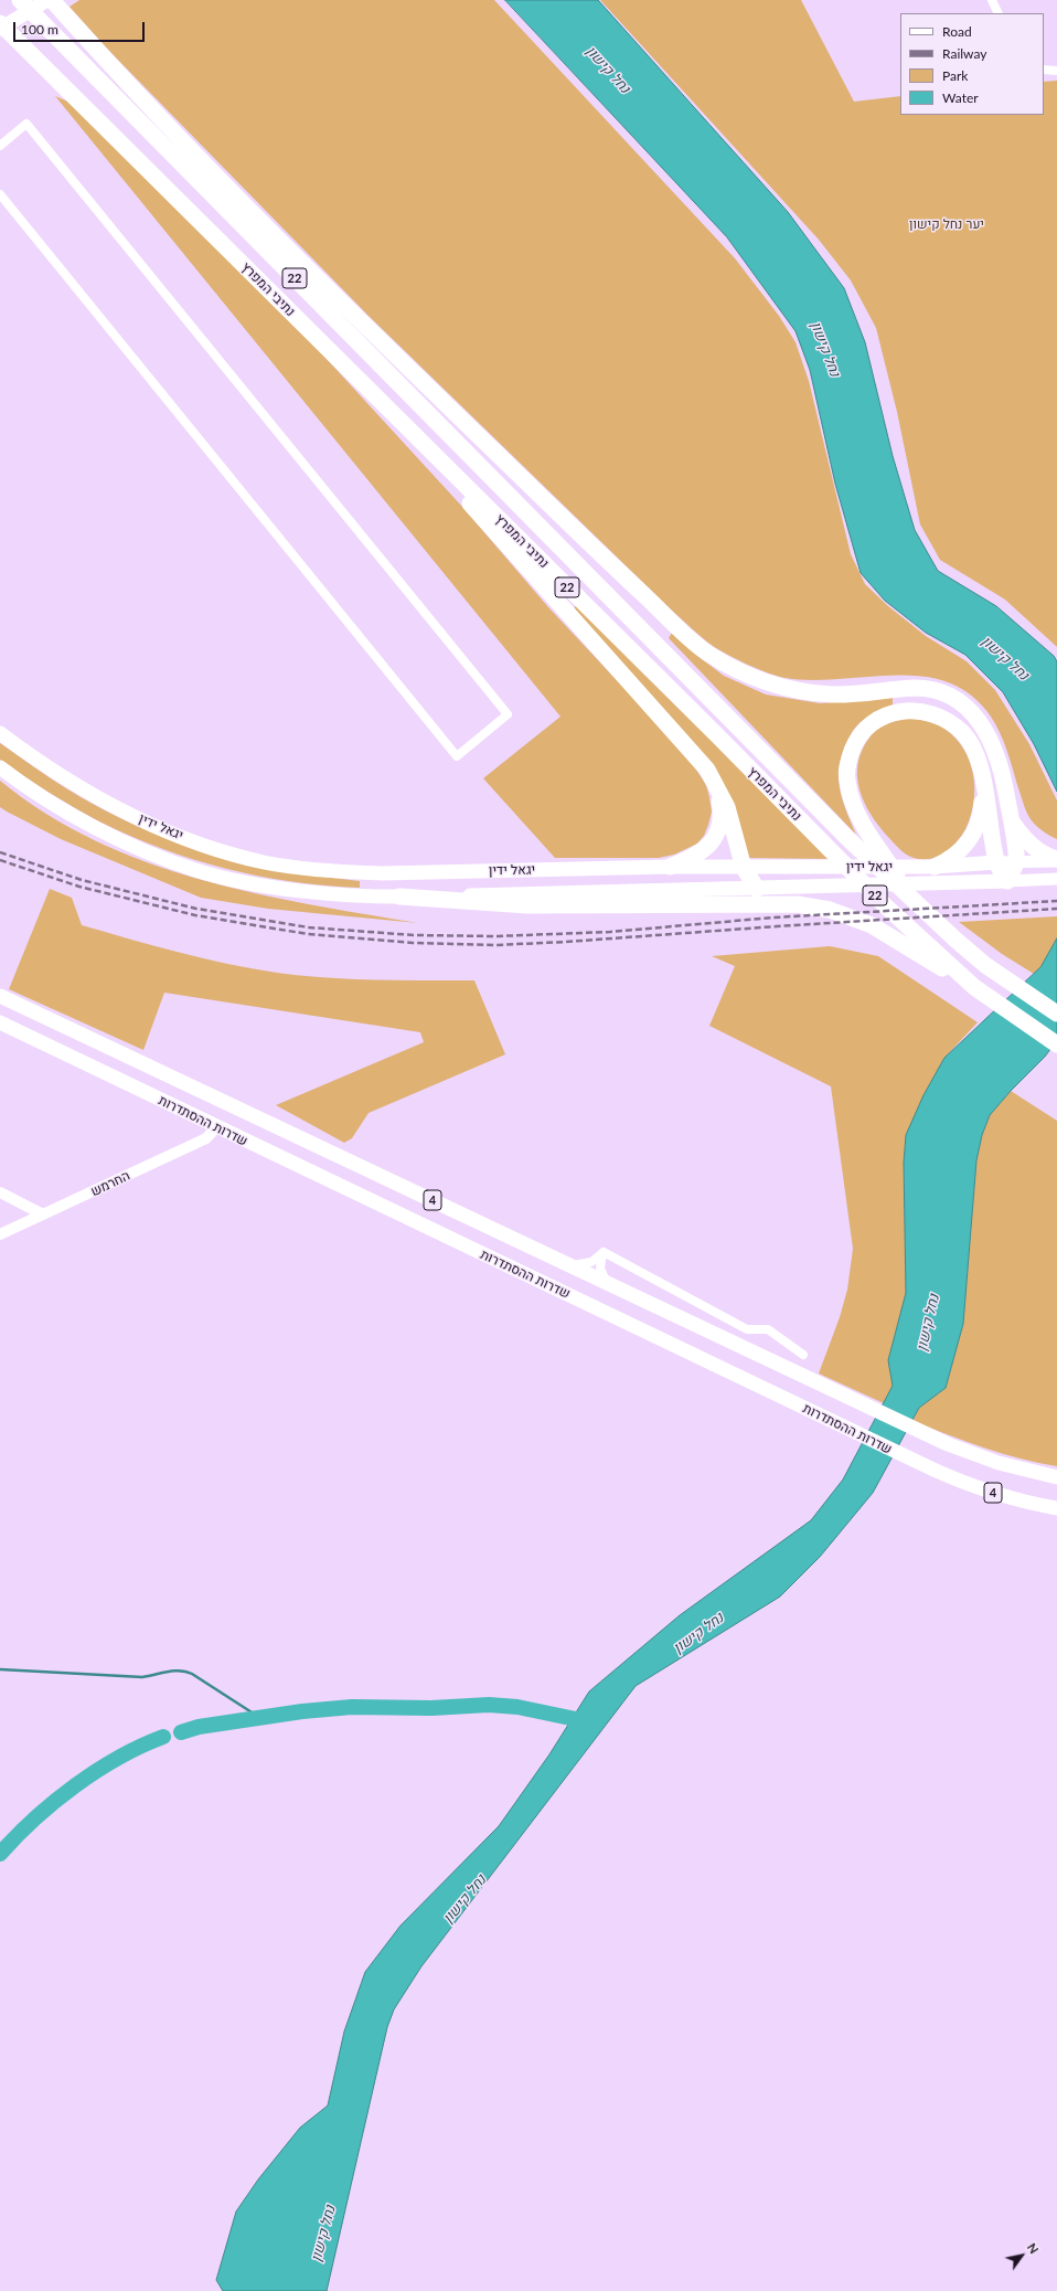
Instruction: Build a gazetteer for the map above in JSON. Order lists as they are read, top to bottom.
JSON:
{
  "streets": {
    "highway": ["22", "נתיבי המפרץ"],
    "main road": ["יגאל ידין", "שדרות ההסתדרות", "4"],
    "street": ["החרמש"]
  },
  "crossings": [
    ["שדרות ההסתדרות", "החרמש"]
  ],
  "water": ["נחל קישון"],
  "parks": ["יער נחל קישון"],
  "legend": [
    "Road",
    "Railway",
    "Park",
    "Water"
  ],
  "scale_bar": "100 m",
  "north": "top right"
}
